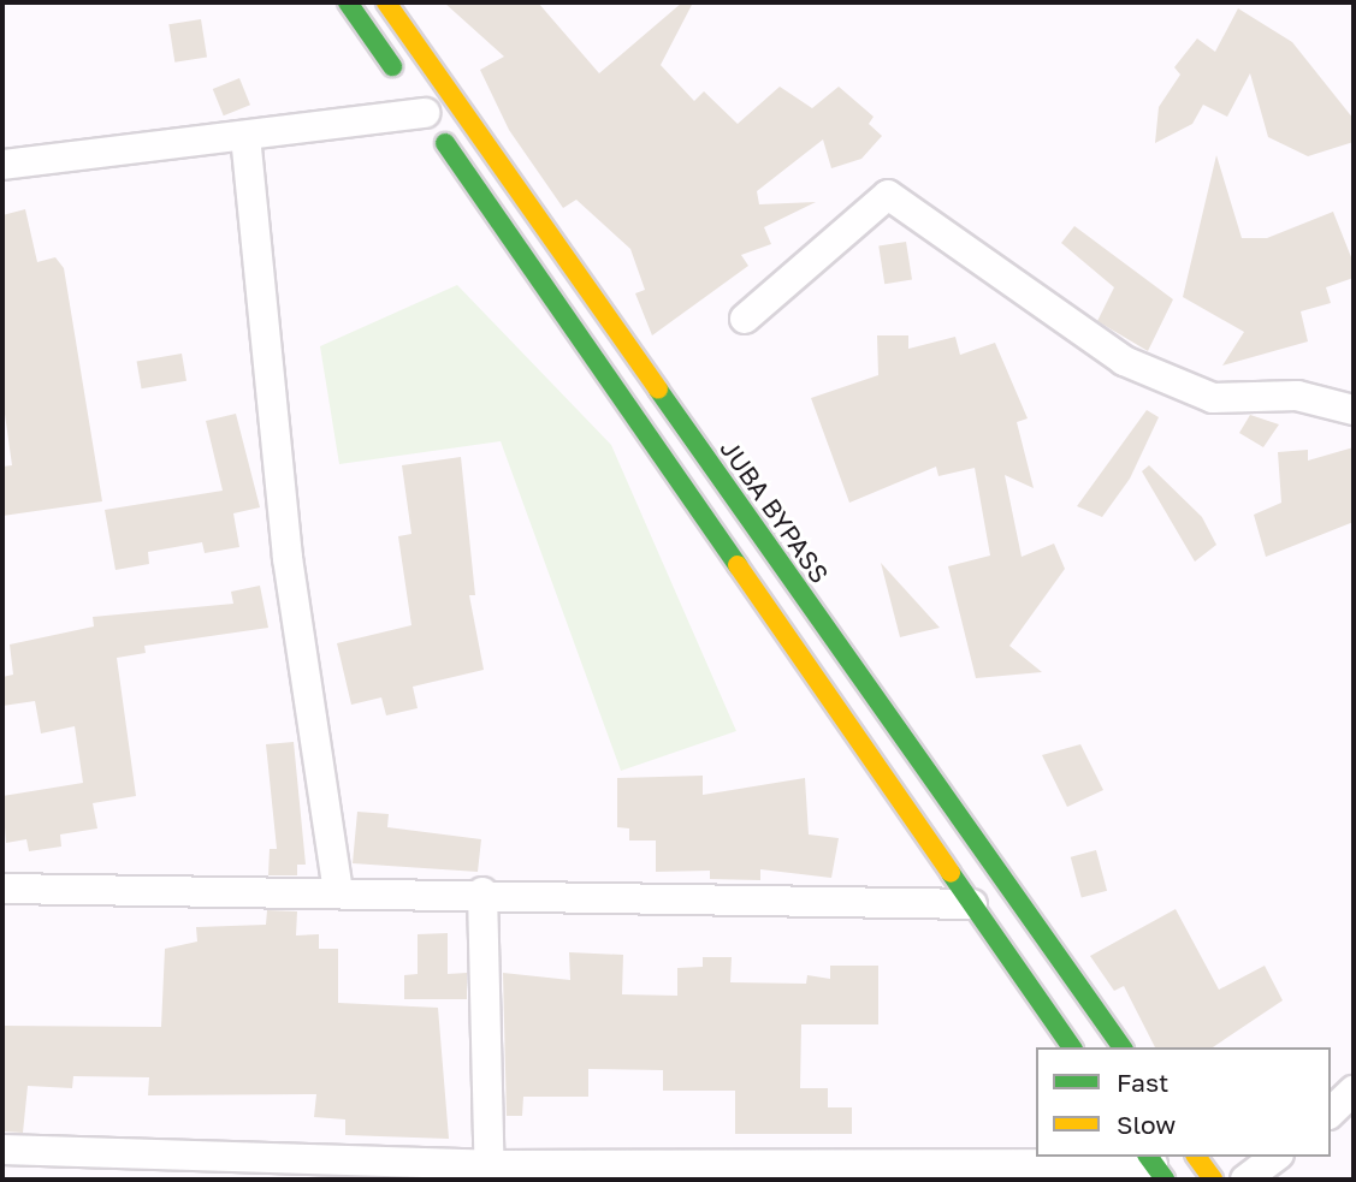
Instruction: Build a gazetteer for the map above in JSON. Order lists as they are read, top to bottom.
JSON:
{
  "streets": {
    "main road": ["JUBA BYPASS"]
  },
  "legend": ["Fast", "Slow"]
}
